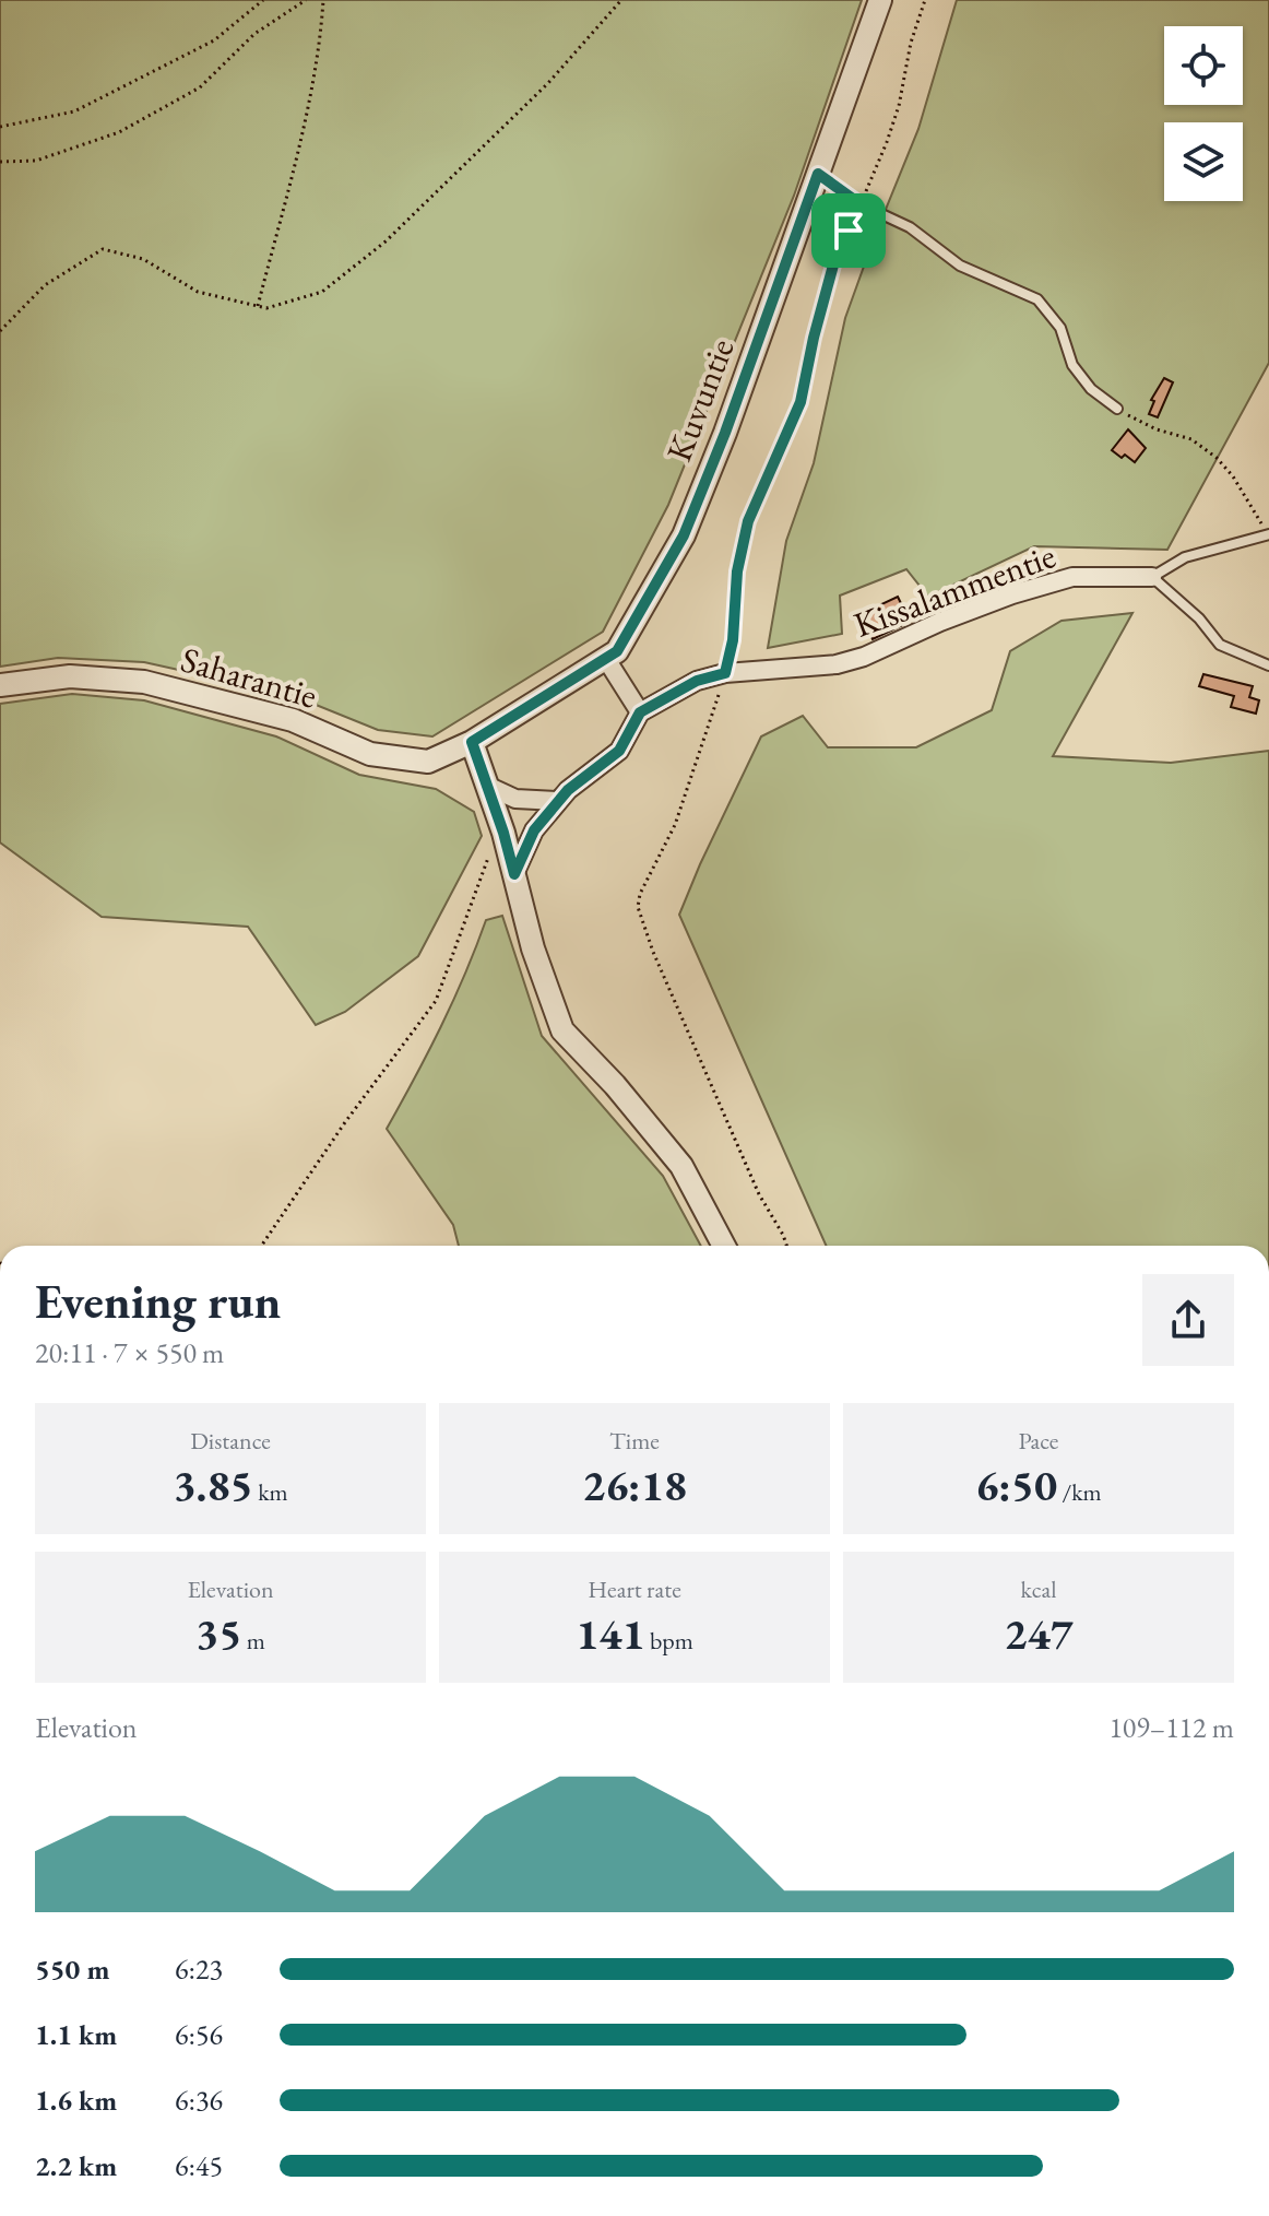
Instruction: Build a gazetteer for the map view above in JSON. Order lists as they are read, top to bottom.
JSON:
{
  "streets": {
    "street": ["Kuvuntie", "Kissalammentie", "Saharantie"]
  },
  "crossings": [
    ["Kuvuntie", "Saharantie"]
  ],
  "page": {
    "heading": ["Evening run", "20:11 · 7 × 550 m"],
    "stats": [
      ["Distance", "3.85 km"],
      ["Time", "26:18"],
      ["Pace", "6:50 /km"],
      ["Elevation", "35 m"],
      ["Heart rate", "141 bpm"],
      ["kcal", "247"]
    ],
    "chart": ["Elevation", "109–112 m"],
    "list": [
      {
        "name": "550 m",
        "note": "6:23"
      },
      {
        "name": "1.1 km",
        "note": "6:56"
      },
      {
        "name": "1.6 km",
        "note": "6:36"
      },
      {
        "name": "2.2 km",
        "note": "6:45"
      }
    ]
  }
}
